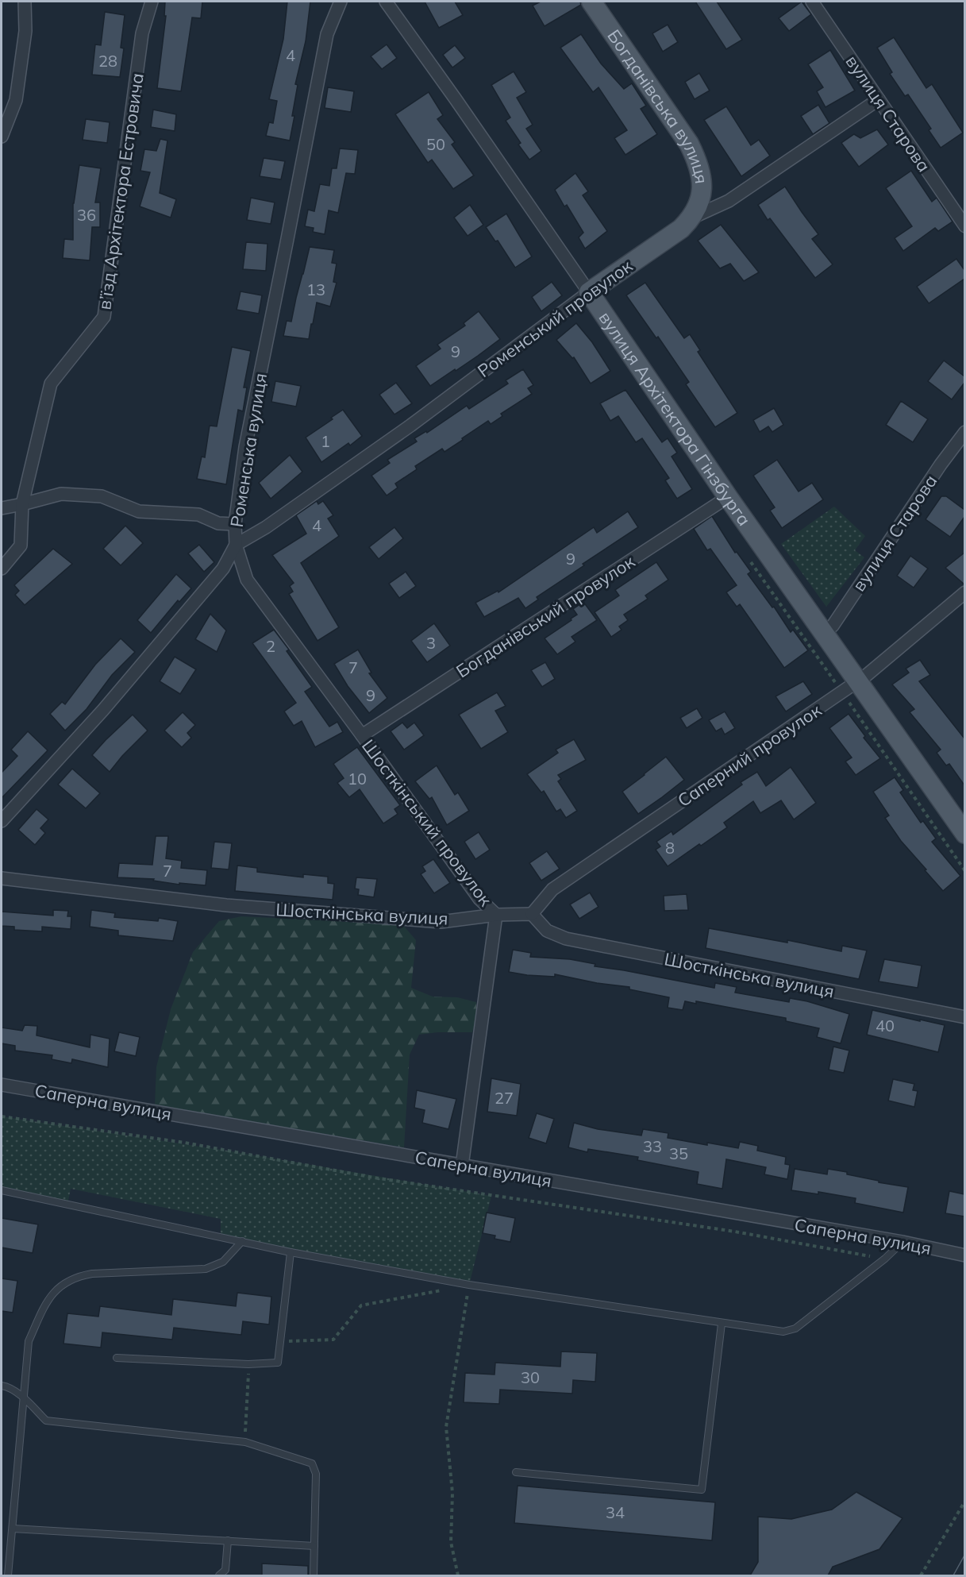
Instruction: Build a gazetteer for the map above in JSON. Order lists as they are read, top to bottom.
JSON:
{
  "streets": {
    "main road": ["Богданівська вулиця", "Роменський провулок", "вулиця Архітектора Гінзбурга"],
    "street": [
      "вулиця Старова",
      "в’їзд Архітектора Естровича",
      "Роменська вулиця",
      "Богданівський провулок",
      "Саперний провулок",
      "Шосткінський провулок",
      "Шосткінська вулиця",
      "Саперна вулиця"
    ]
  },
  "crossings": [
    ["Богданівська вулиця", "Роменський провулок"],
    ["вулиця Старова", "Роменський провулок"],
    ["вулиця Старова", "вулиця Архітектора Гінзбурга"],
    ["Роменський провулок", "вулиця Архітектора Гінзбурга"],
    ["Роменський провулок", "Роменська вулиця"],
    ["Роменський провулок", "Шосткінський провулок"],
    ["вулиця Архітектора Гінзбурга", "Богданівський провулок"],
    ["вулиця Архітектора Гінзбурга", "Саперний провулок"],
    ["Роменська вулиця", "Шосткінський провулок"],
    ["Богданівський провулок", "Шосткінський провулок"],
    ["Саперний провулок", "Шосткінська вулиця"],
    ["Шосткінський провулок", "Шосткінська вулиця"],
    ["Шосткінський провулок", "Саперна вулиця"]
  ],
  "house_numbers": [
    "4",
    "28",
    "50",
    "36",
    "13",
    "9",
    "1",
    "4",
    "9",
    "3",
    "2",
    "7",
    "9",
    "10",
    "8",
    "7",
    "40",
    "27",
    "33",
    "35",
    "30",
    "34"
  ]
}
